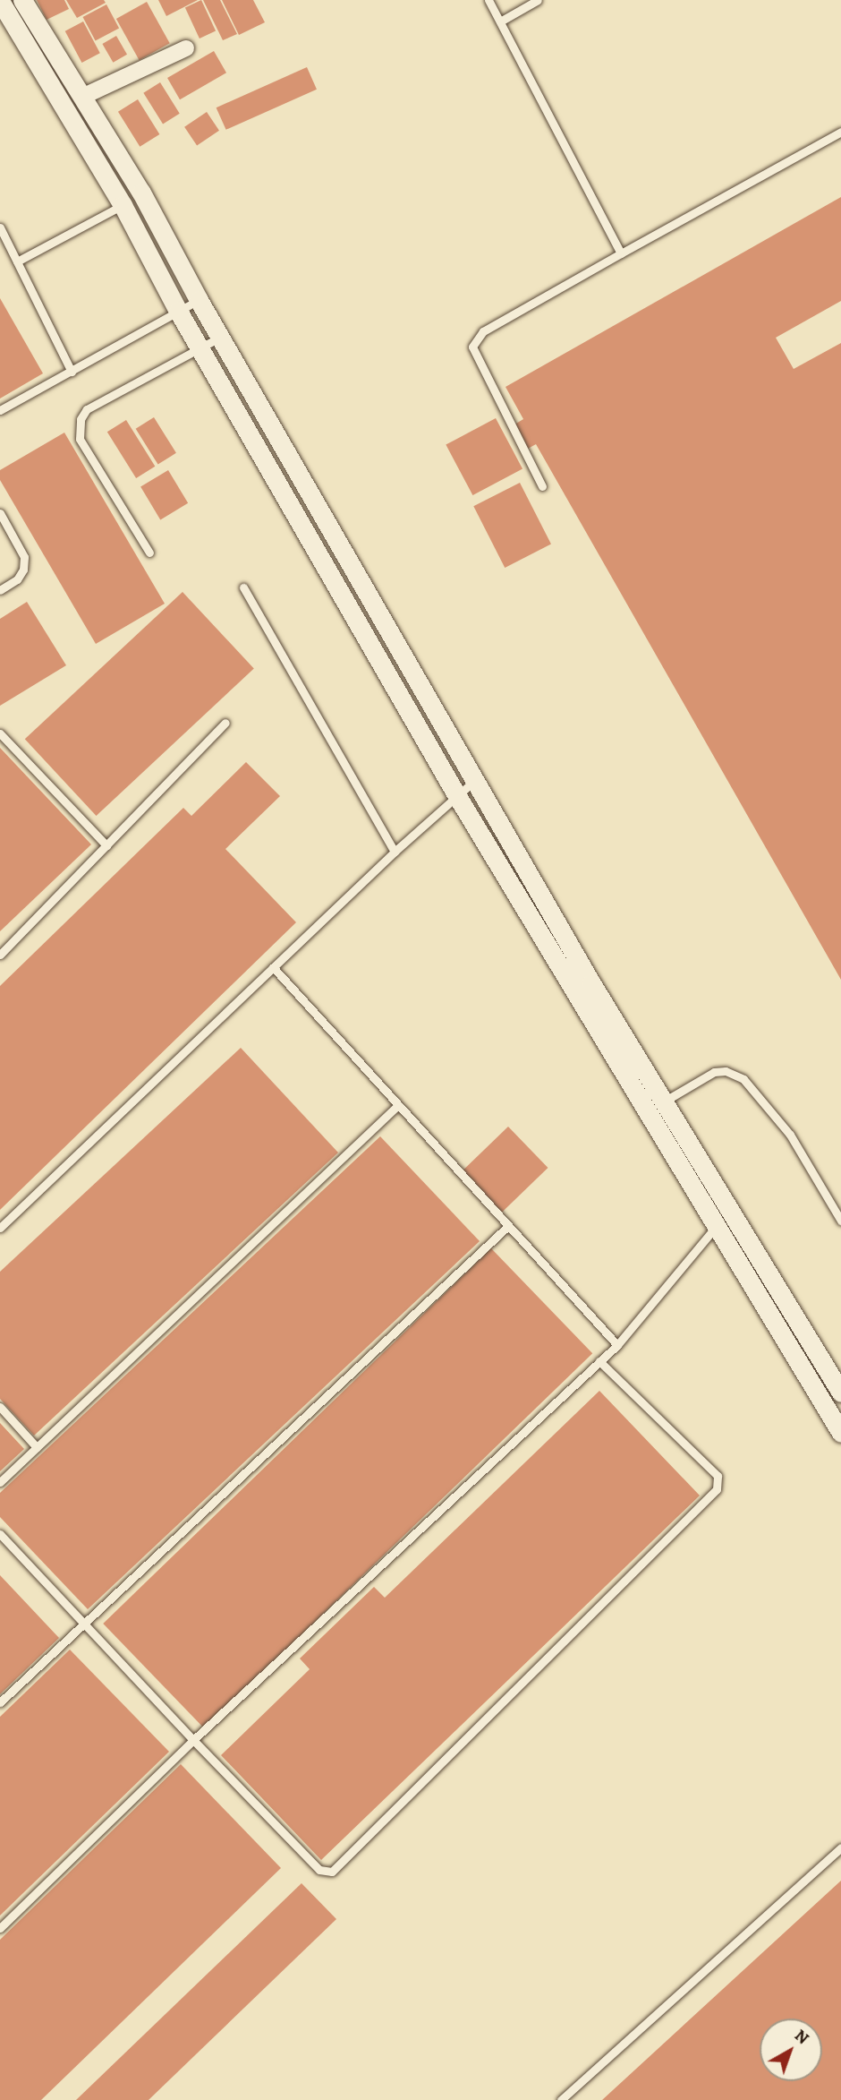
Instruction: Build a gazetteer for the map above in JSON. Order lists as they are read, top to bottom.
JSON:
{
  "north": "top right"
}
